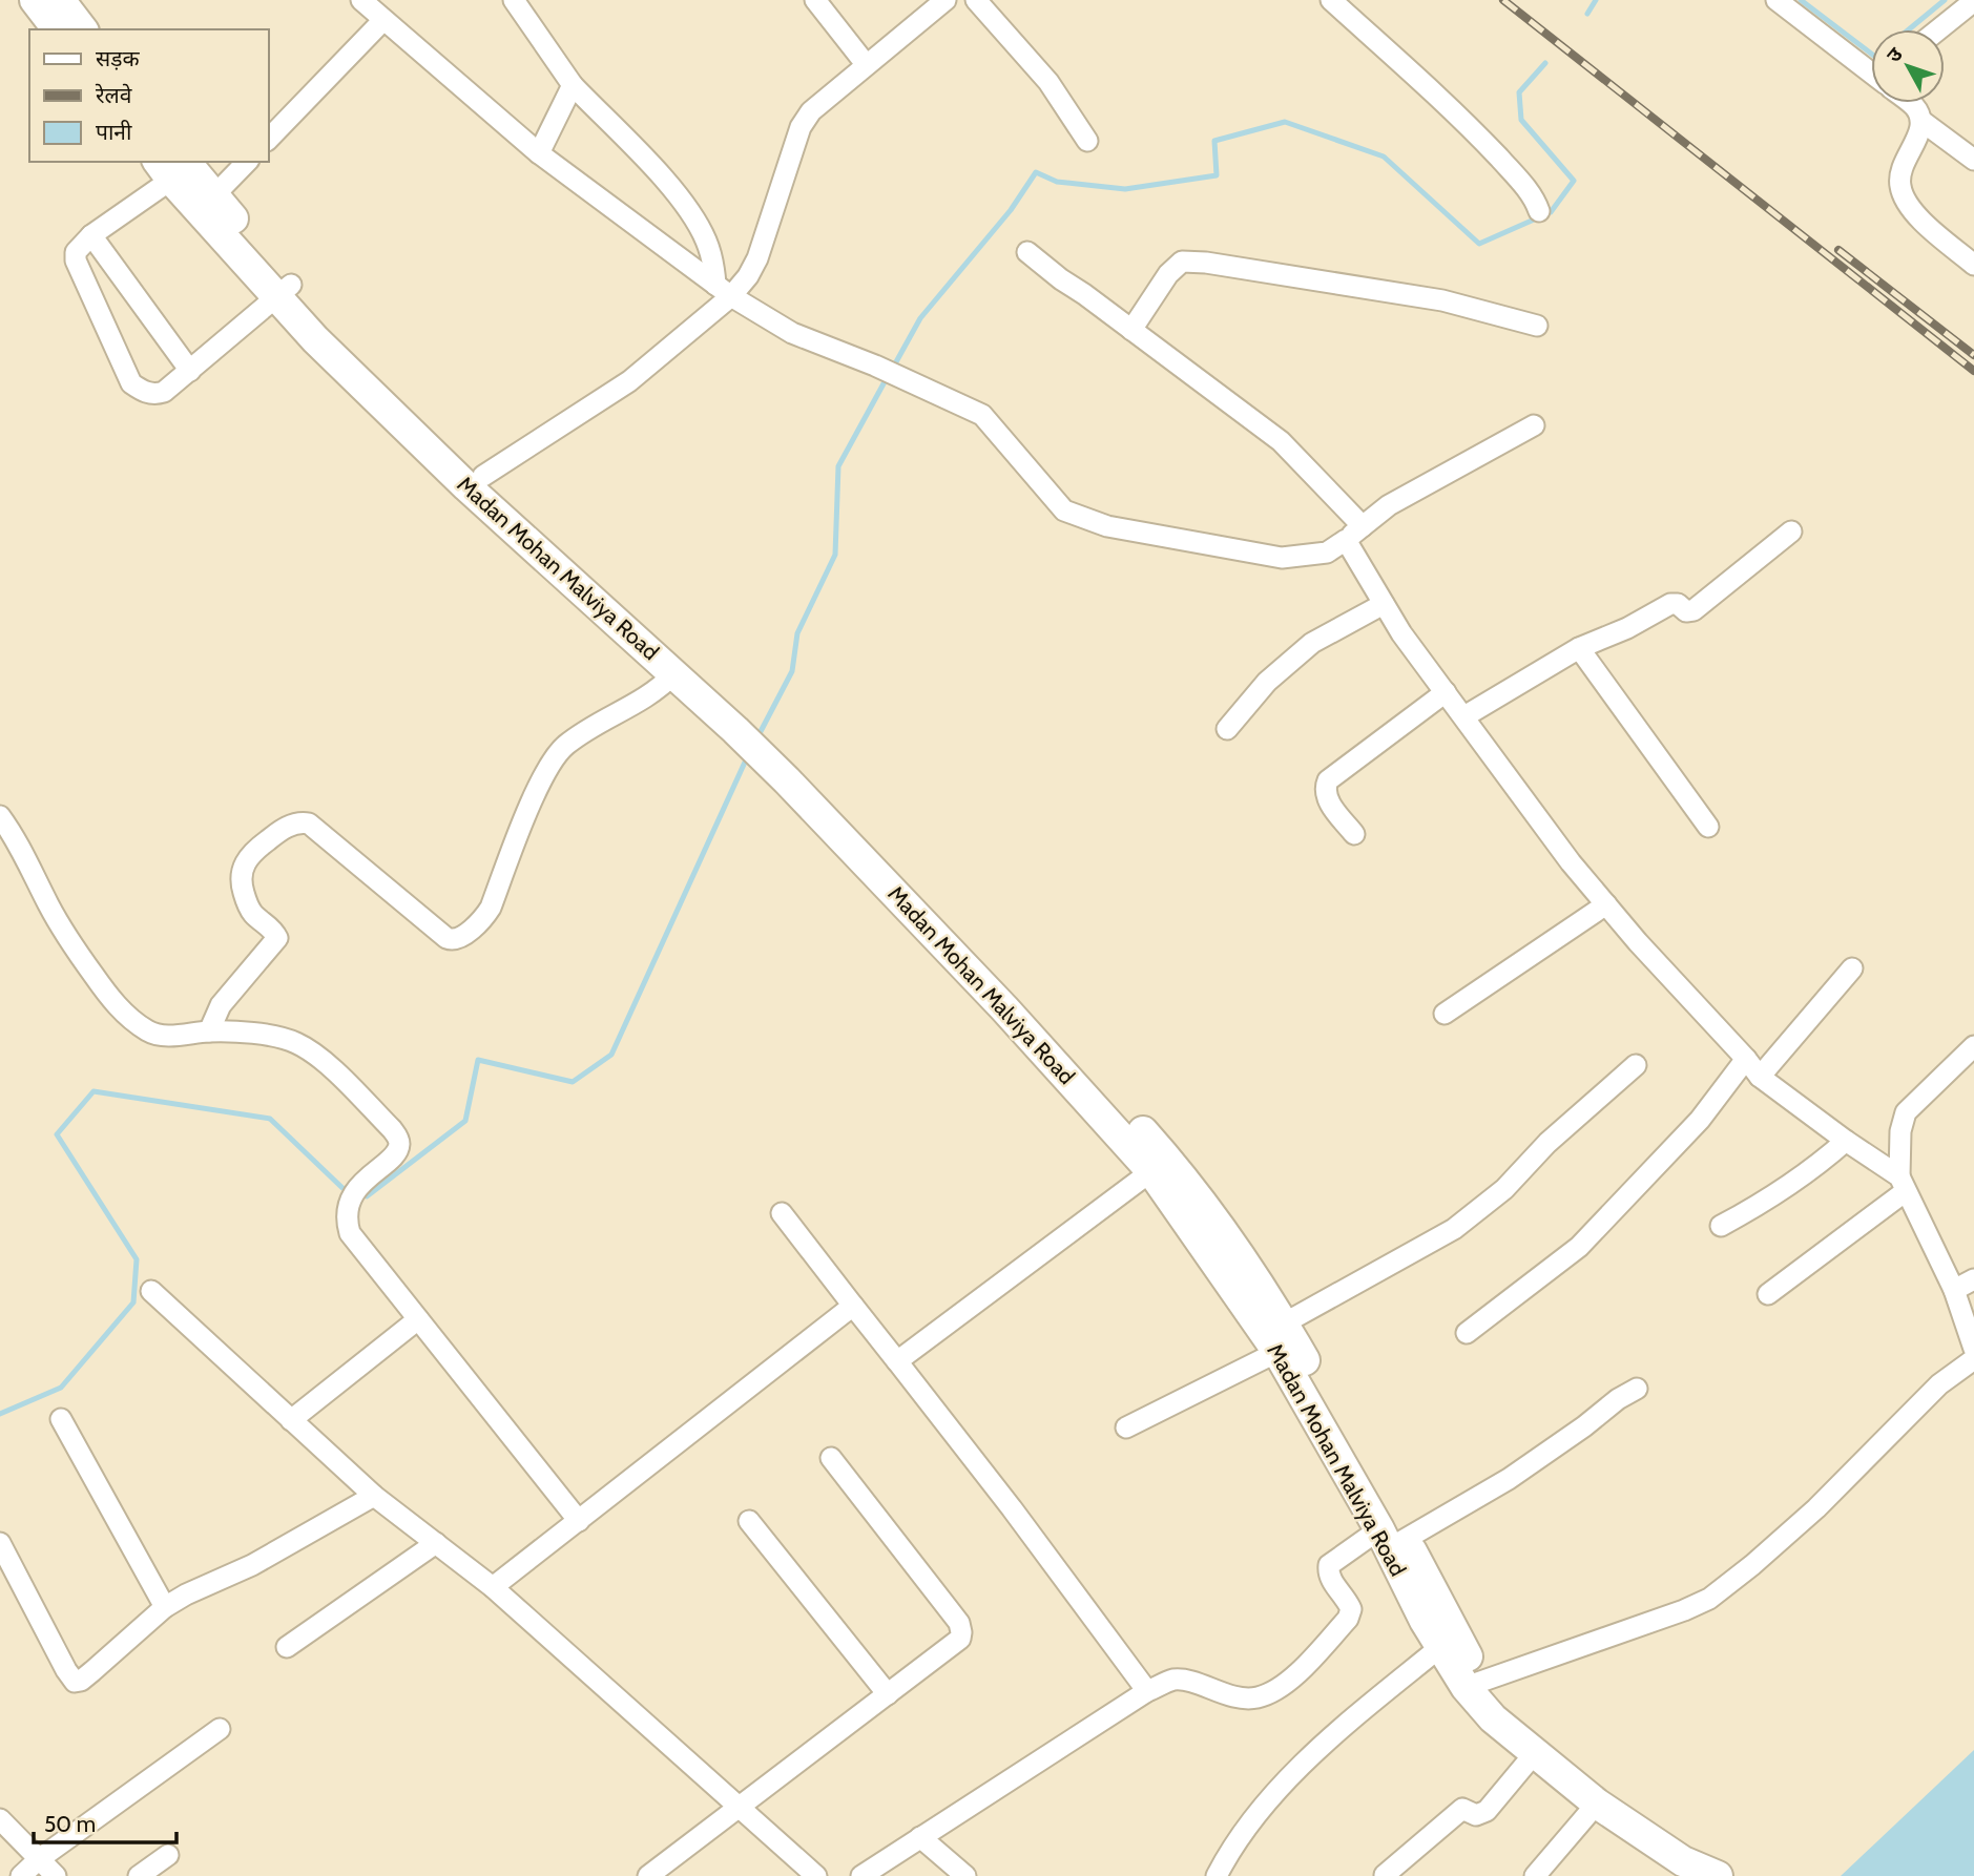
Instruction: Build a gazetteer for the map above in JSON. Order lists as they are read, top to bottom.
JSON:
{
  "streets": {
    "highway": ["Madan Mohan Malviya Road"]
  },
  "legend": ["सड़क", "रेलवे", "पानी"],
  "scale_bar": "50 m",
  "north": "top left"
}
